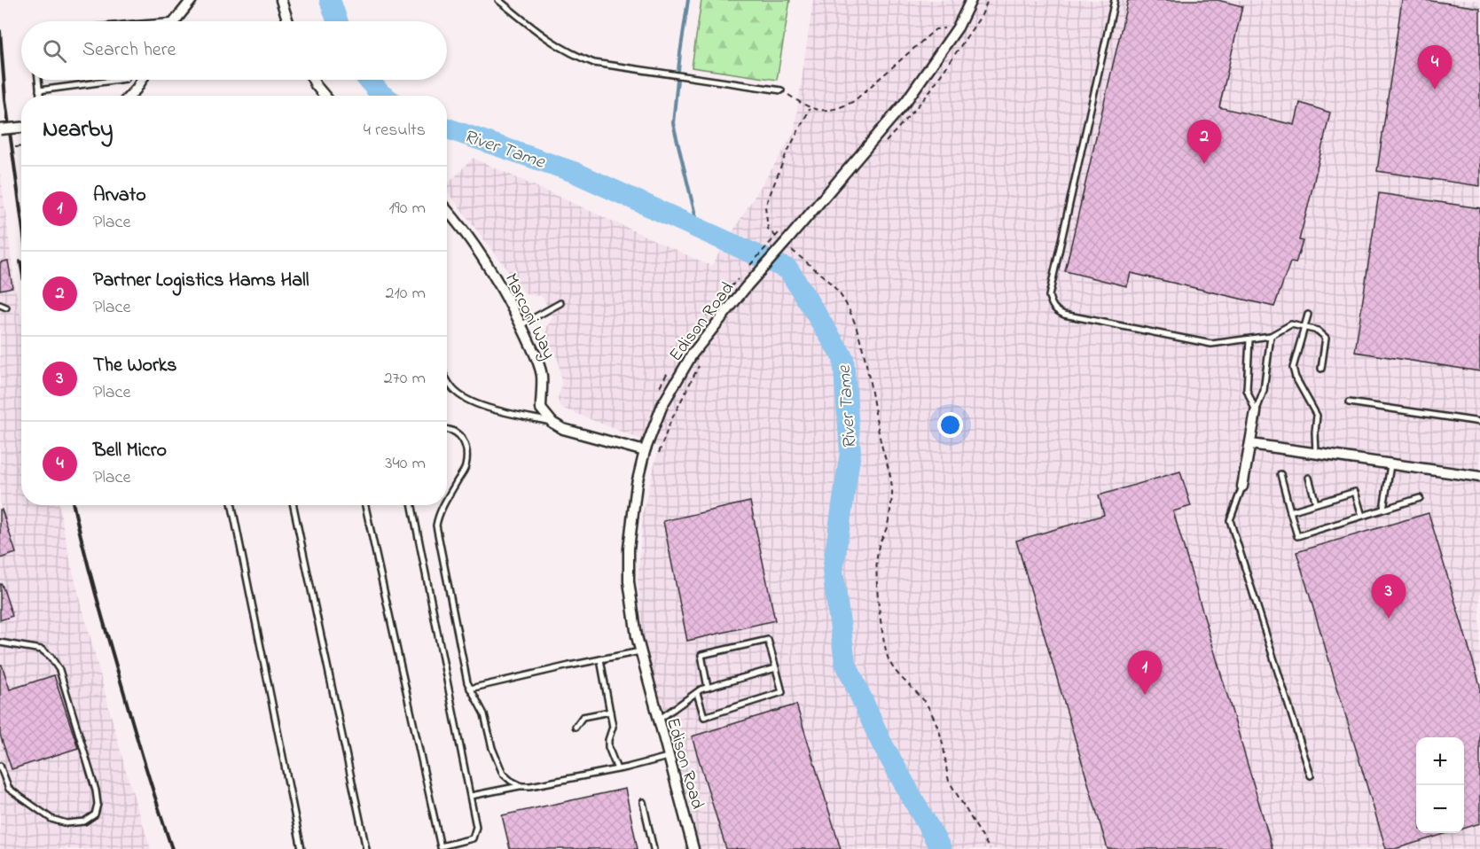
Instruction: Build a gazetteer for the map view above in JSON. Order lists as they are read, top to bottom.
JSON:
{
  "streets": {
    "street": ["Marconi Way", "Edison Road"]
  },
  "water": ["River Tame"],
  "page": {
    "search": "Search here",
    "pins": [
      "4",
      "2",
      "3",
      "1"
    ],
    "heading": ["Nearby", "4 results"],
    "list": [
      {
        "mark": "1",
        "name": "Arvato",
        "note": "Place",
        "value": "190 m"
      },
      {
        "mark": "2",
        "name": "Partner Logistics Hams Hall",
        "note": "Place",
        "value": "210 m"
      },
      {
        "mark": "3",
        "name": "The Works",
        "note": "Place",
        "value": "270 m"
      },
      {
        "mark": "4",
        "name": "Bell Micro",
        "note": "Place",
        "value": "340 m"
      }
    ],
    "map_buttons": ["+", "−"]
  }
}
